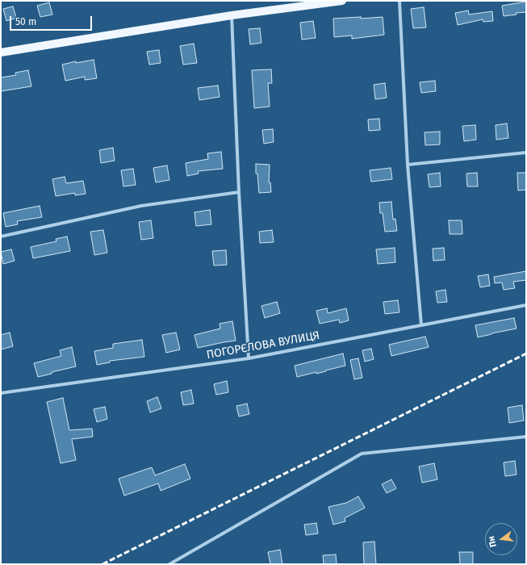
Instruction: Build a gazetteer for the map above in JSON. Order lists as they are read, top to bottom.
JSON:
{
  "streets": {
    "street": ["ПОГОРЄЛОВА ВУЛИЦЯ"]
  },
  "scale_bar": "50 m",
  "north": "left"
}
